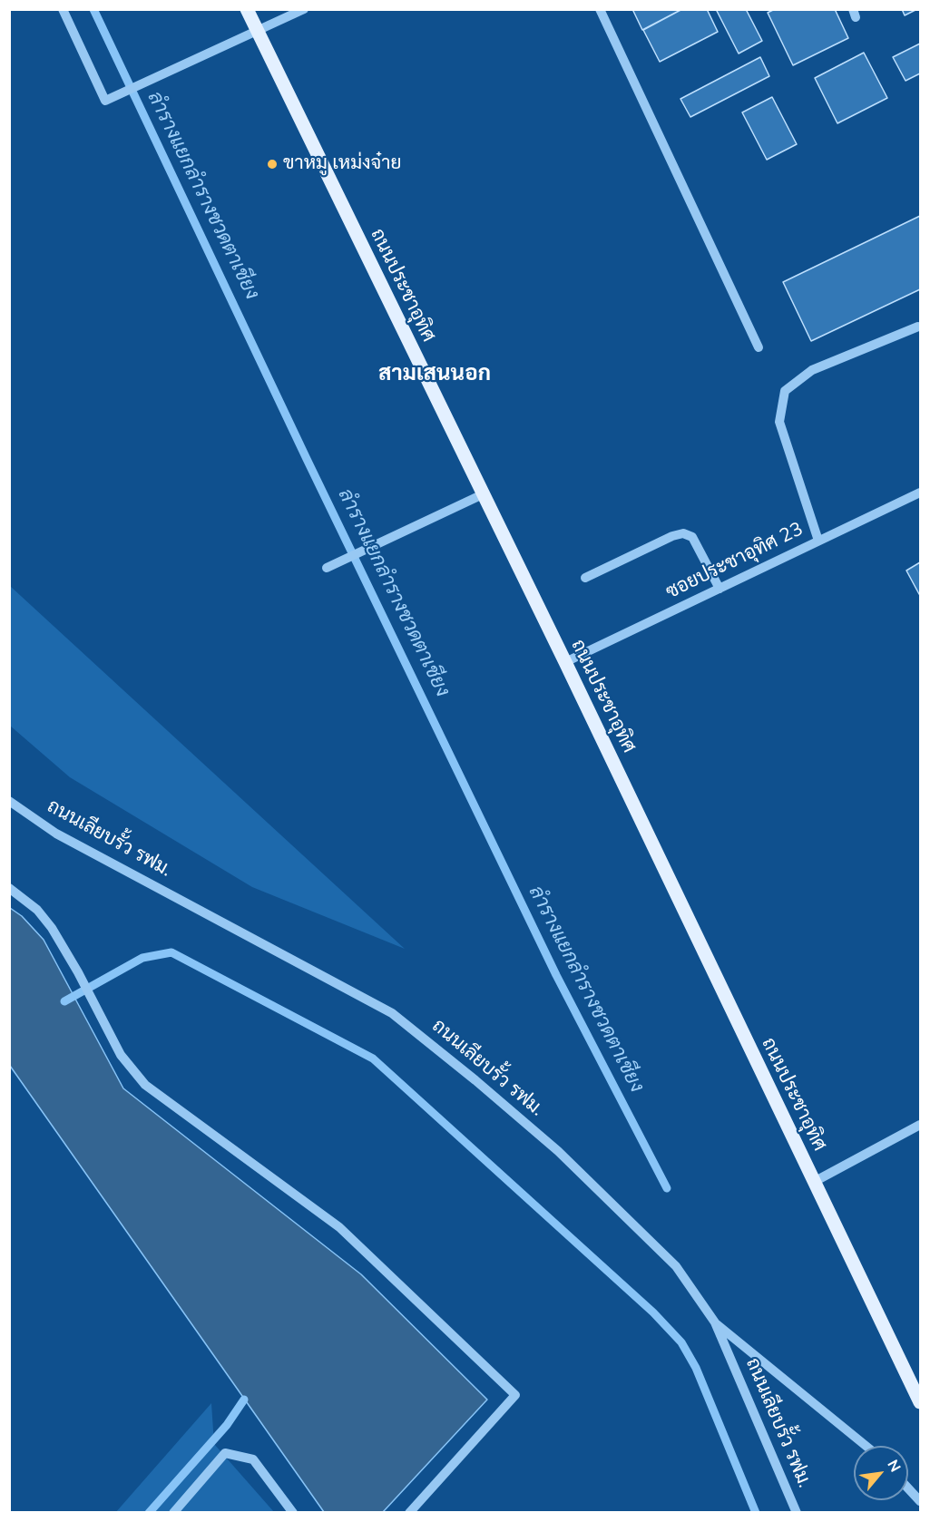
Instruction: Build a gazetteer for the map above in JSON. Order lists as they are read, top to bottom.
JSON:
{
  "streets": {
    "main road": ["ถนนประชาอุทิศ"],
    "street": ["ซอยประชาอุทิศ 23", "ถนนเลียบรั้ว รฟม."]
  },
  "crossings": [
    ["ถนนประชาอุทิศ", "ซอยประชาอุทิศ 23"]
  ],
  "districts": ["สามเสนนอก"],
  "water": ["ลำรางแยกลำรางชวดตาเชียง"],
  "places": ["ขาหมู เหม่งจ๋าย"],
  "north": "top right"
}
